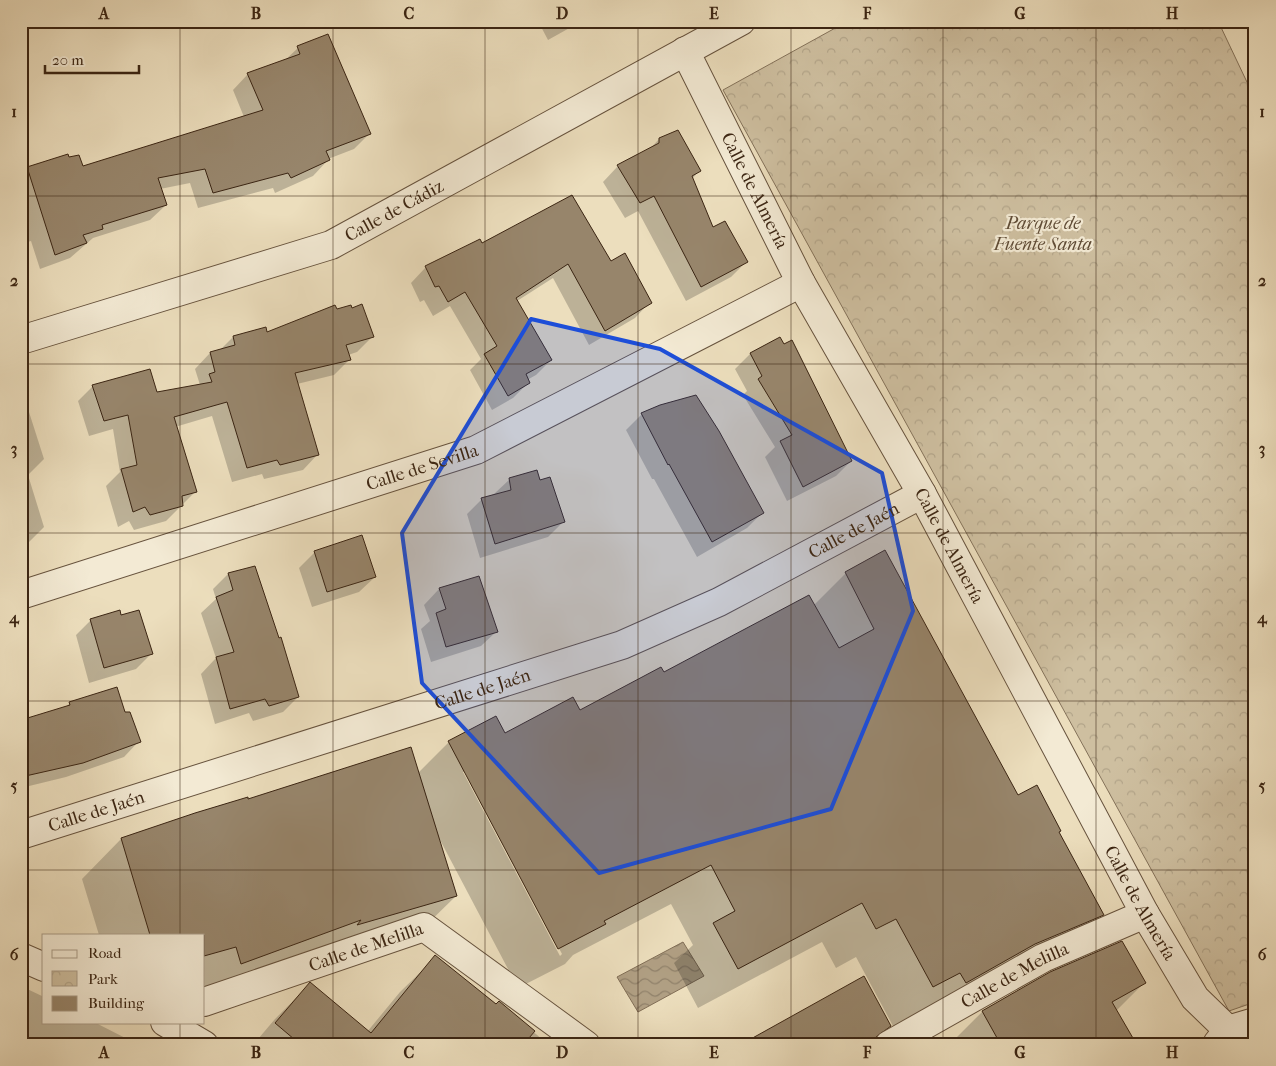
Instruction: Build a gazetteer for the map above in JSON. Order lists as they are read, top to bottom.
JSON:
{
  "streets": {
    "street": [
      "Calle de Almería",
      "Calle de Cádiz",
      "Calle de Sevilla",
      "Calle de Jaén",
      "Calle de Melilla"
    ]
  },
  "crossings": [
    ["Calle de Almería", "Calle de Cádiz"],
    ["Calle de Almería", "Calle de Sevilla"],
    ["Calle de Almería", "Calle de Jaén"],
    ["Calle de Almería", "Calle de Melilla"]
  ],
  "parks": ["Parque de Fuente Santa"],
  "legend": ["Road", "Park", "Building"],
  "scale_bar": "20 m",
  "grid": {
    "columns": [
      "A",
      "B",
      "C",
      "D",
      "E",
      "F",
      "G",
      "H"
    ],
    "rows": [
      "1",
      "2",
      "3",
      "4",
      "5",
      "6"
    ]
  }
}
